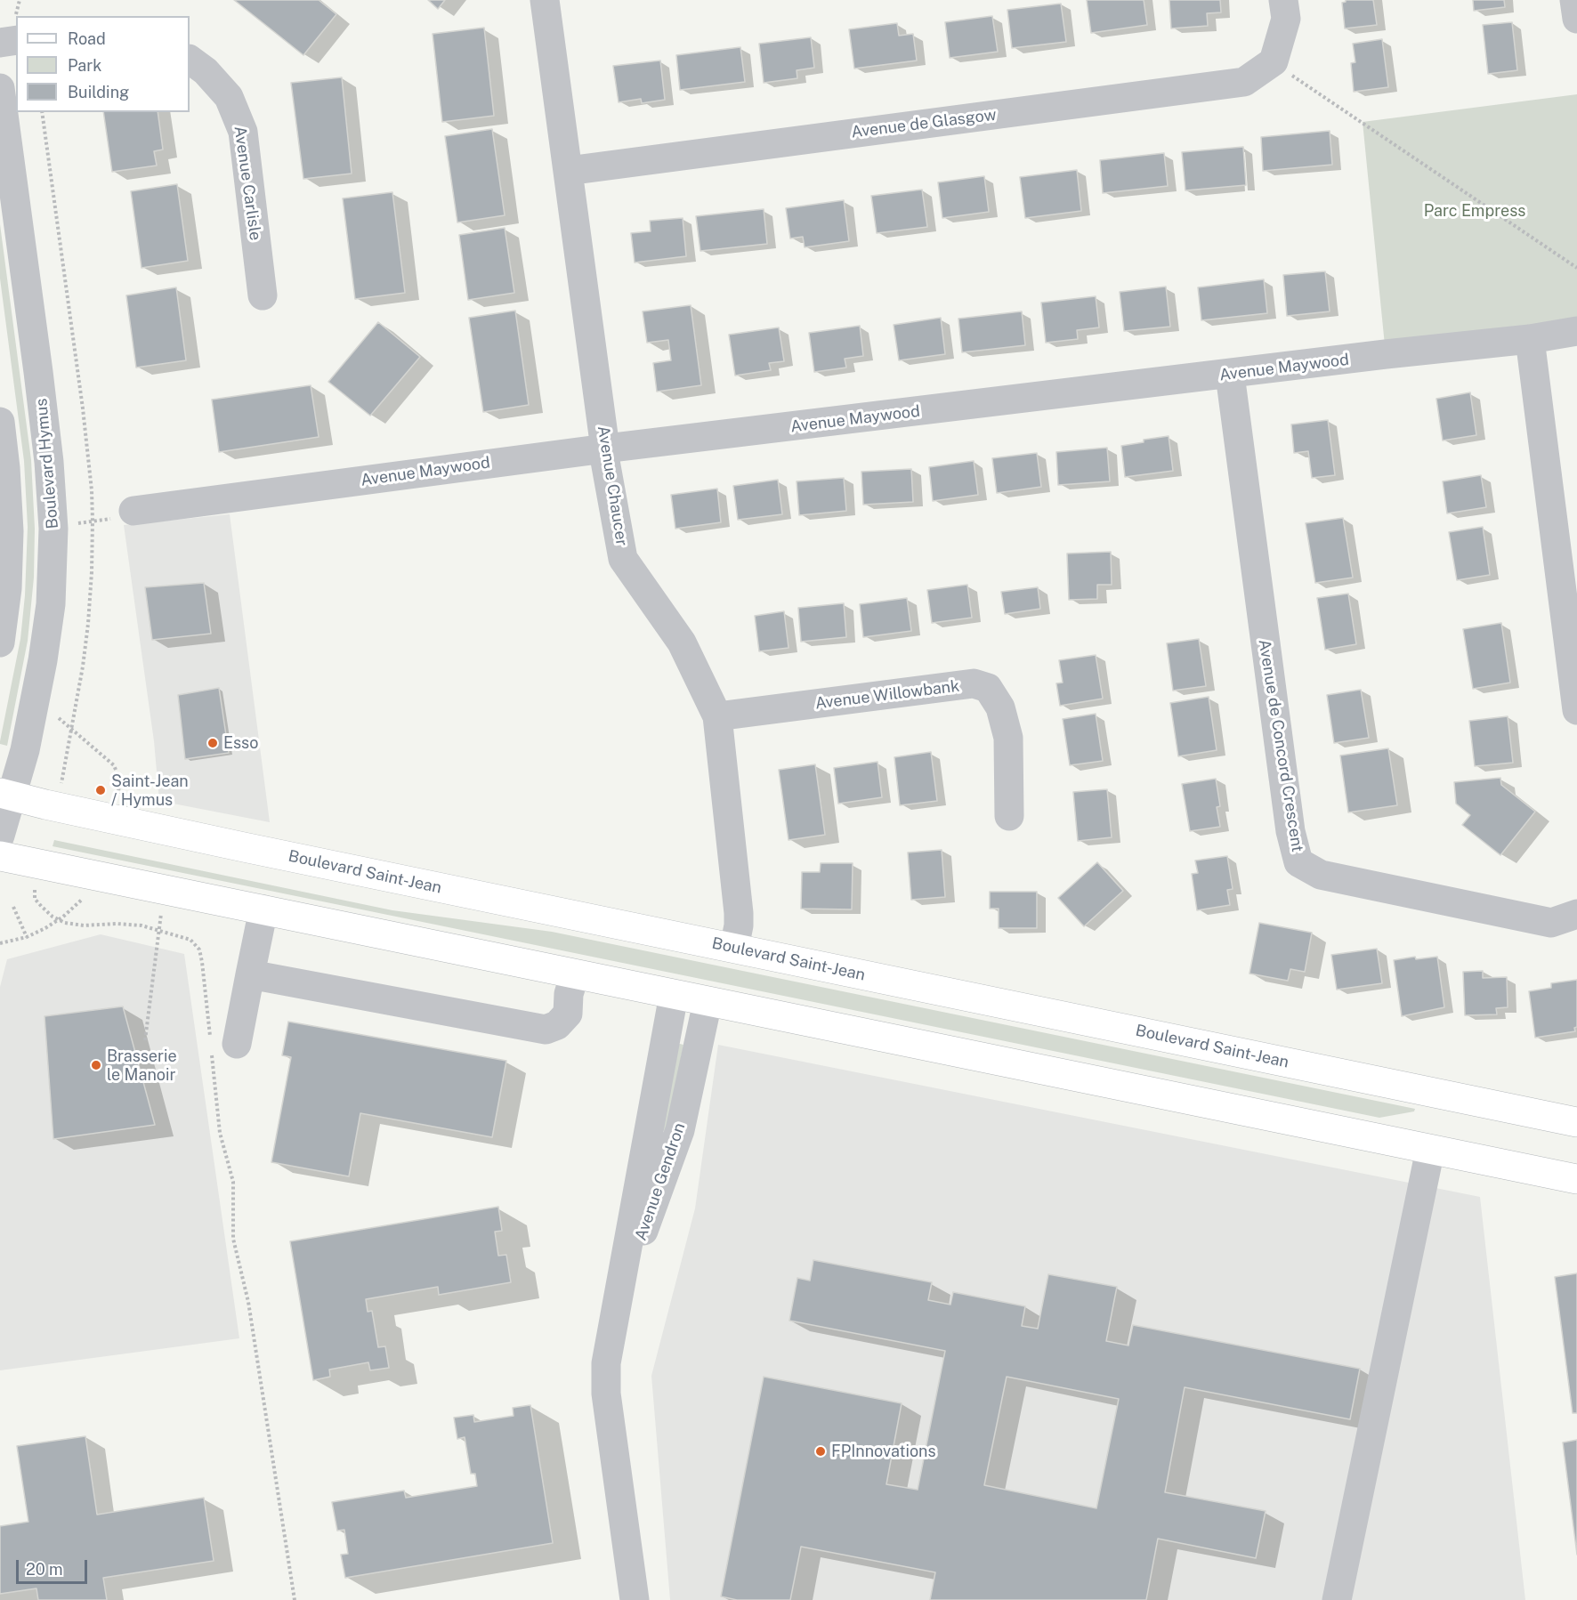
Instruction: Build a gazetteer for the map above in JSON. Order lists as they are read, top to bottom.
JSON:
{
  "streets": {
    "main road": ["Boulevard Saint-Jean"],
    "street": [
      "Avenue de Glasgow",
      "Avenue Carlisle",
      "Avenue Maywood",
      "Boulevard Hymus",
      "Avenue Chaucer",
      "Avenue Willowbank",
      "Avenue de Concord Crescent",
      "Avenue Gendron"
    ]
  },
  "crossings": [
    ["Avenue de Glasgow", "Avenue Chaucer"],
    ["Avenue Maywood", "Avenue Chaucer"],
    ["Avenue Maywood", "Avenue de Concord Crescent"],
    ["Boulevard Hymus", "Boulevard Saint-Jean"],
    ["Avenue Chaucer", "Avenue Willowbank"],
    ["Avenue Chaucer", "Boulevard Saint-Jean"]
  ],
  "parks": ["Parc Empress"],
  "places": [
    "Esso",
    "Saint-Jean / Hymus",
    "Brasserie le Manoir",
    "FPInnovations"
  ],
  "legend": ["Road", "Park", "Building"],
  "scale_bar": "20 m"
}
